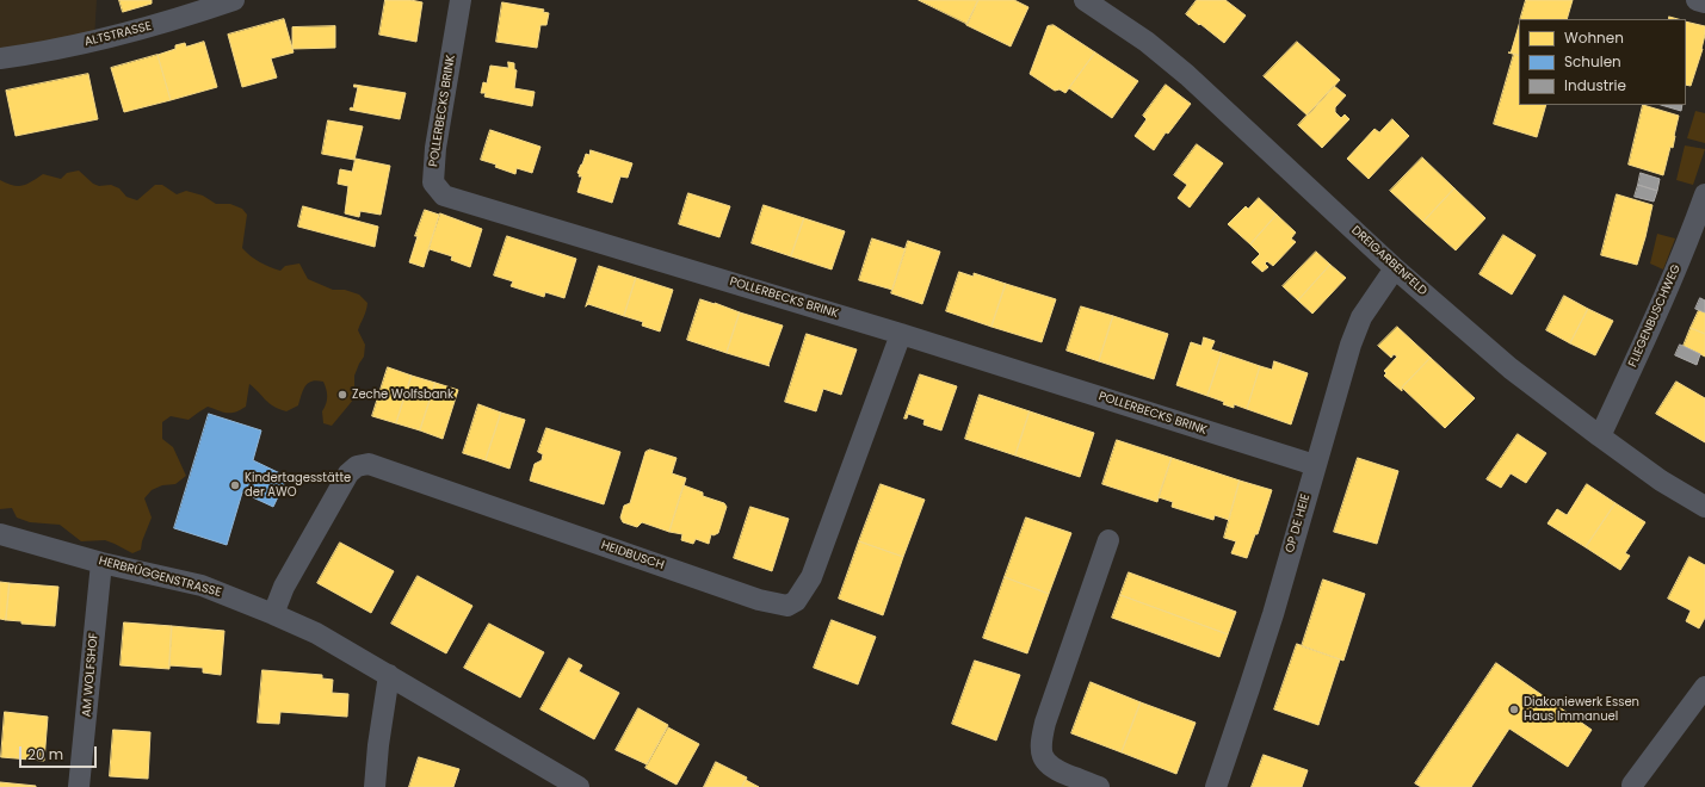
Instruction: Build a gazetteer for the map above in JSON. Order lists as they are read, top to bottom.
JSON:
{
  "streets": {
    "street": [
      "ALTSTRASSE",
      "POLLERBECKS BRINK",
      "DREIGARBENFELD",
      "FLIEGENBUSCHWEG",
      "OP DE HEIE",
      "HEIDBUSCH",
      "HERBRÜGGENSTRASSE",
      "AM WOLFSHOF"
    ]
  },
  "crossings": [
    ["POLLERBECKS BRINK", "OP DE HEIE"],
    ["POLLERBECKS BRINK", "HEIDBUSCH"],
    ["DREIGARBENFELD", "FLIEGENBUSCHWEG"],
    ["DREIGARBENFELD", "OP DE HEIE"],
    ["HEIDBUSCH", "HERBRÜGGENSTRASSE"],
    ["HERBRÜGGENSTRASSE", "AM WOLFSHOF"]
  ],
  "places": ["Zeche Wolfsbank", "Kindertagesstätte der AWO", "Diakoniewerk Essen Haus Immanuel"],
  "legend": ["Wohnen", "Schulen", "Industrie"],
  "scale_bar": "20 m"
}
